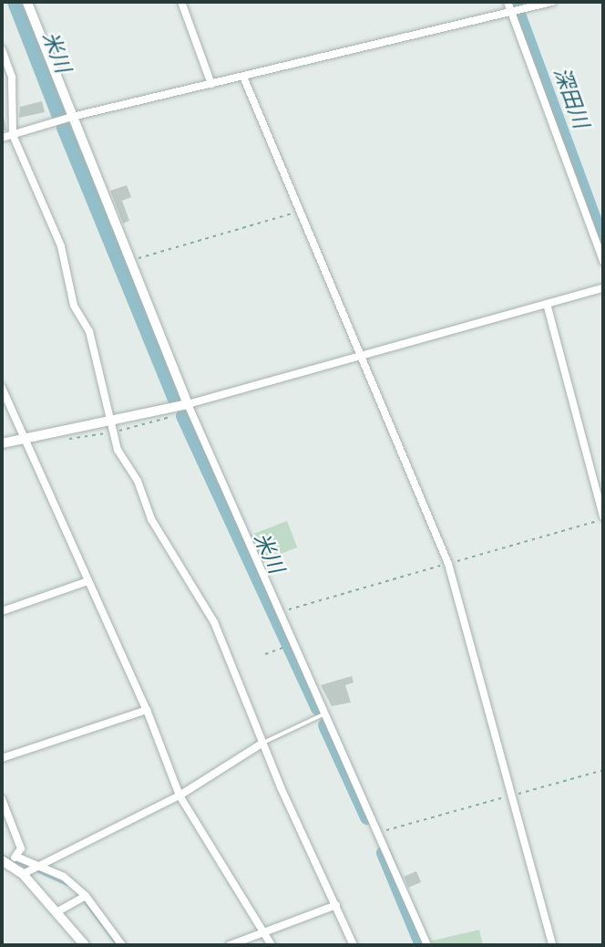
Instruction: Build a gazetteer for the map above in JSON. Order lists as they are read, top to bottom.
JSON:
{
  "water": ["米川", "深田川"]
}
